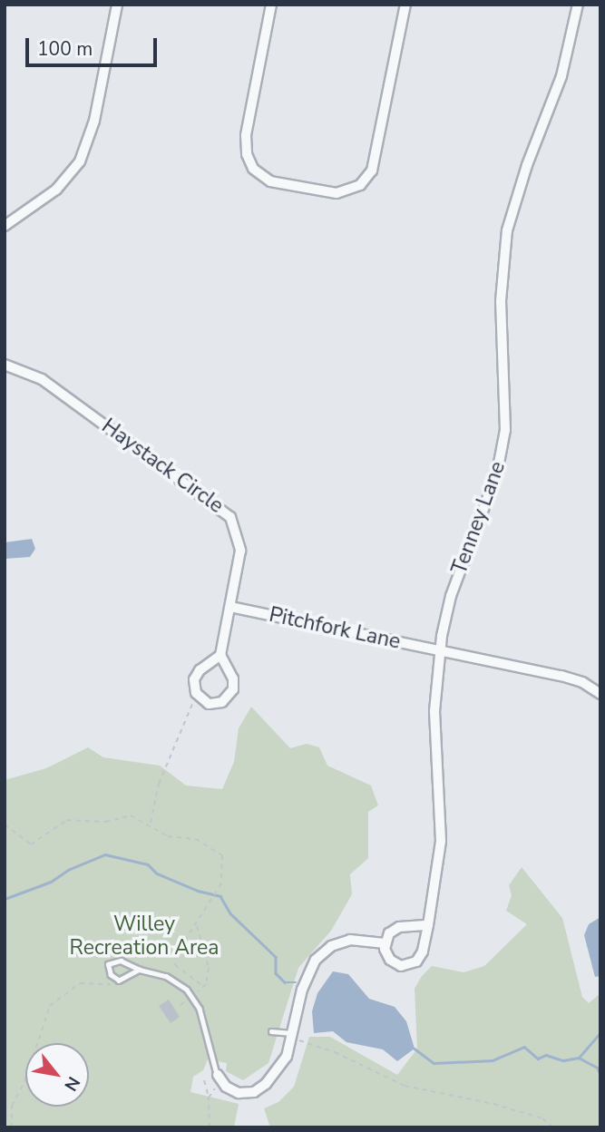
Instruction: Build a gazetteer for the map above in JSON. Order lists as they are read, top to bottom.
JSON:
{
  "streets": {
    "street": ["Haystack Circle", "Tenney Lane", "Pitchfork Lane"]
  },
  "crossings": [
    ["Haystack Circle", "Pitchfork Lane"],
    ["Tenney Lane", "Pitchfork Lane"]
  ],
  "parks": ["Willey Recreation Area"],
  "scale_bar": "100 m",
  "north": "bottom right"
}
